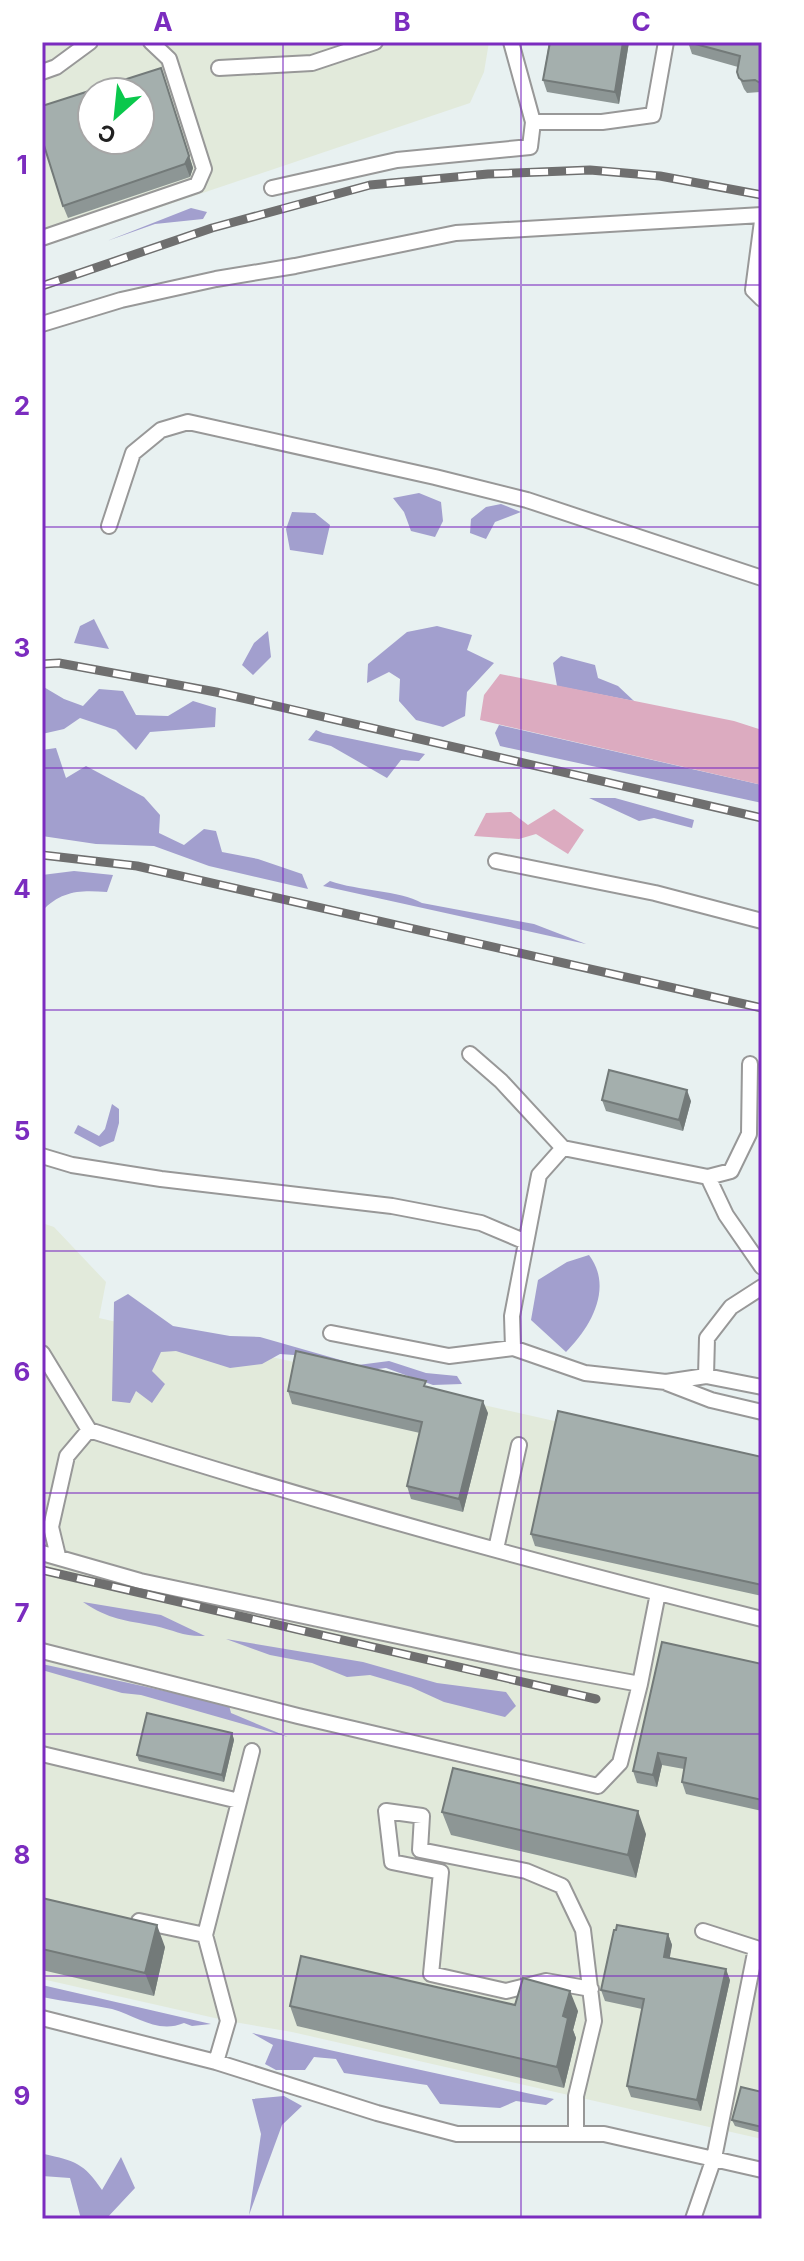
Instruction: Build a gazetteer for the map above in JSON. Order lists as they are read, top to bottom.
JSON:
{
  "north": "bottom left",
  "grid": {
    "columns": ["A", "B", "C"],
    "rows": [
      "1",
      "2",
      "3",
      "4",
      "5",
      "6",
      "7",
      "8",
      "9"
    ]
  }
}
